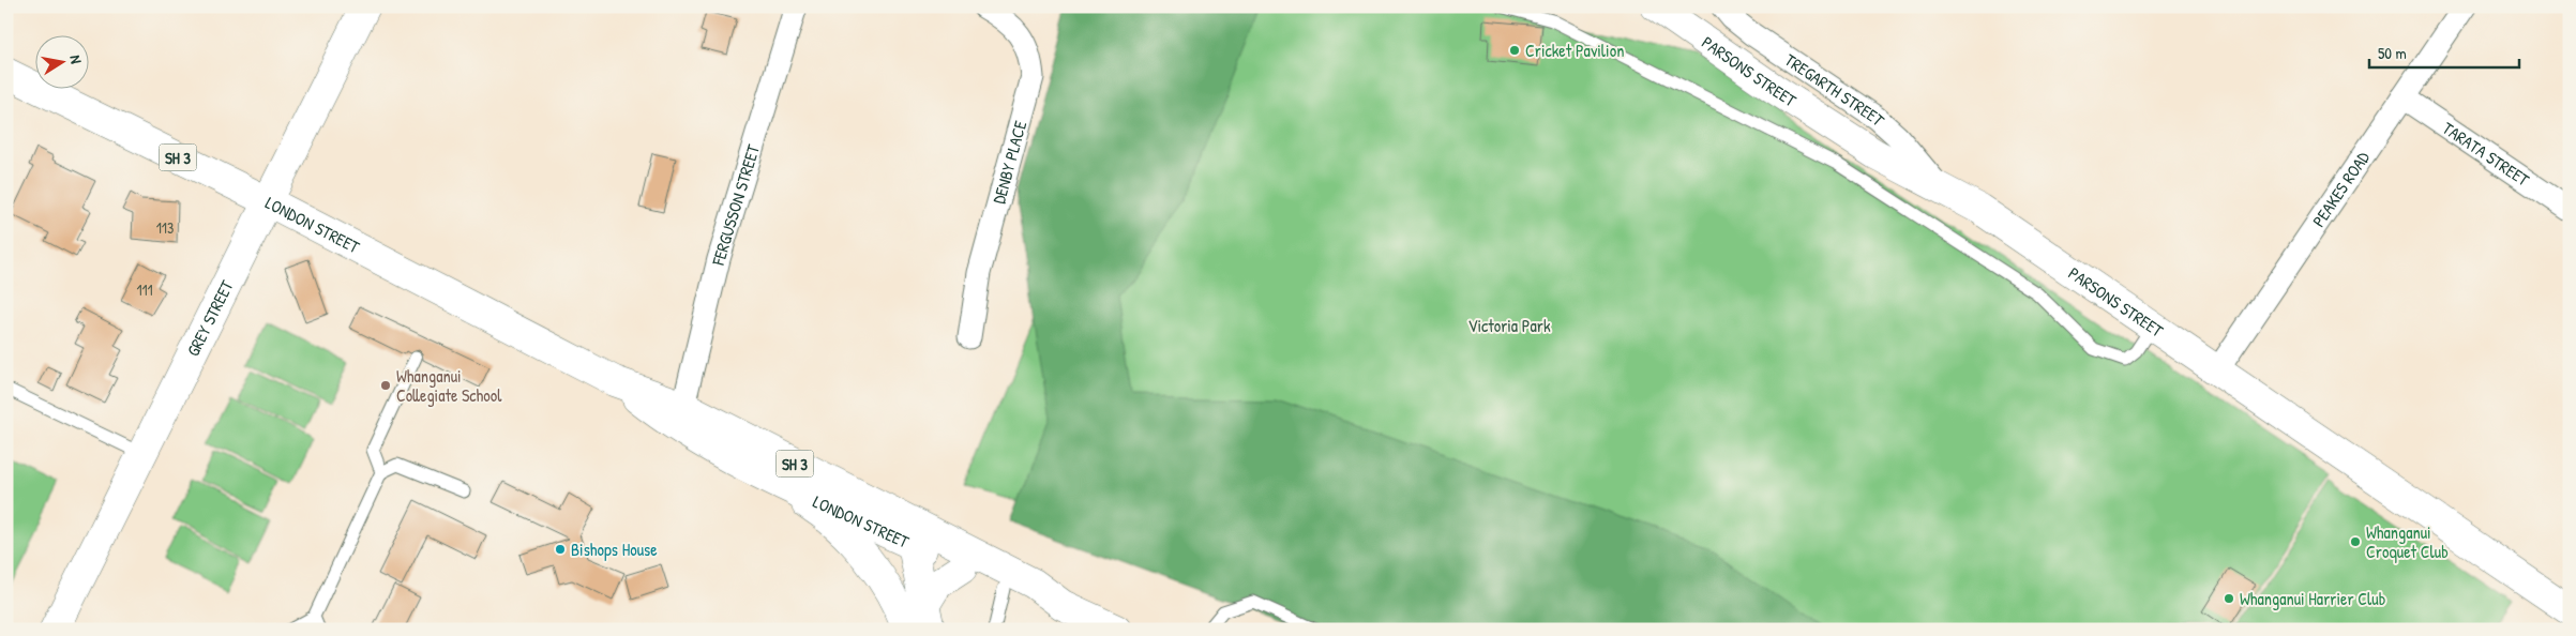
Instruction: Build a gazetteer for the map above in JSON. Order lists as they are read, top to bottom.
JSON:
{
  "streets": {
    "main road": [
      "PARSONS STREET",
      "SH 3",
      "LONDON STREET",
      "GREY STREET"
    ],
    "street": [
      "TREGARTH STREET",
      "TARATA STREET",
      "DENBY PLACE",
      "PEAKES ROAD",
      "FERGUSSON STREET"
    ]
  },
  "crossings": [
    ["PARSONS STREET", "TREGARTH STREET"],
    ["PARSONS STREET", "PEAKES ROAD"],
    ["TARATA STREET", "PEAKES ROAD"],
    ["FERGUSSON STREET", "LONDON STREET"],
    ["LONDON STREET", "GREY STREET"]
  ],
  "parks": ["Victoria Park"],
  "places": [
    "Cricket Pavilion",
    "Whanganui Collegiate School",
    "Whanganui Croquet Club",
    "Bishops House",
    "Whanganui Harrier Club"
  ],
  "house_numbers": ["113", "111"],
  "scale_bar": "50 m",
  "north": "right"
}
